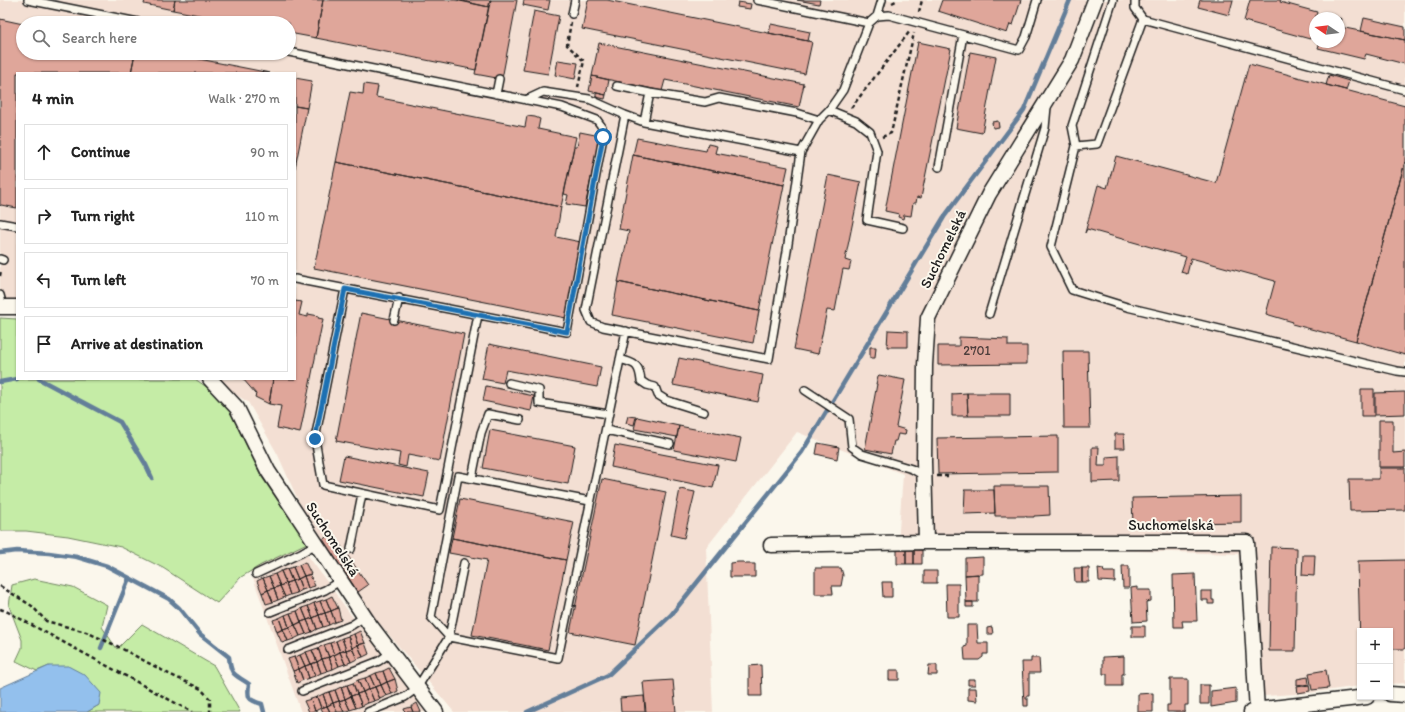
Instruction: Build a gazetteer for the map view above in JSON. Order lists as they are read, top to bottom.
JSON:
{
  "streets": {
    "street": ["Suchomelská"]
  },
  "house_numbers": ["2701"],
  "north": "left",
  "page": {
    "search": "Search here",
    "heading": ["4 min", "Walk · 270 m"],
    "list": [
      ["Continue", "90 m"],
      ["Turn right", "110 m"],
      ["Turn left", "70 m"],
      "Arrive at destination"
    ],
    "map_buttons": ["+", "−"]
  }
}
